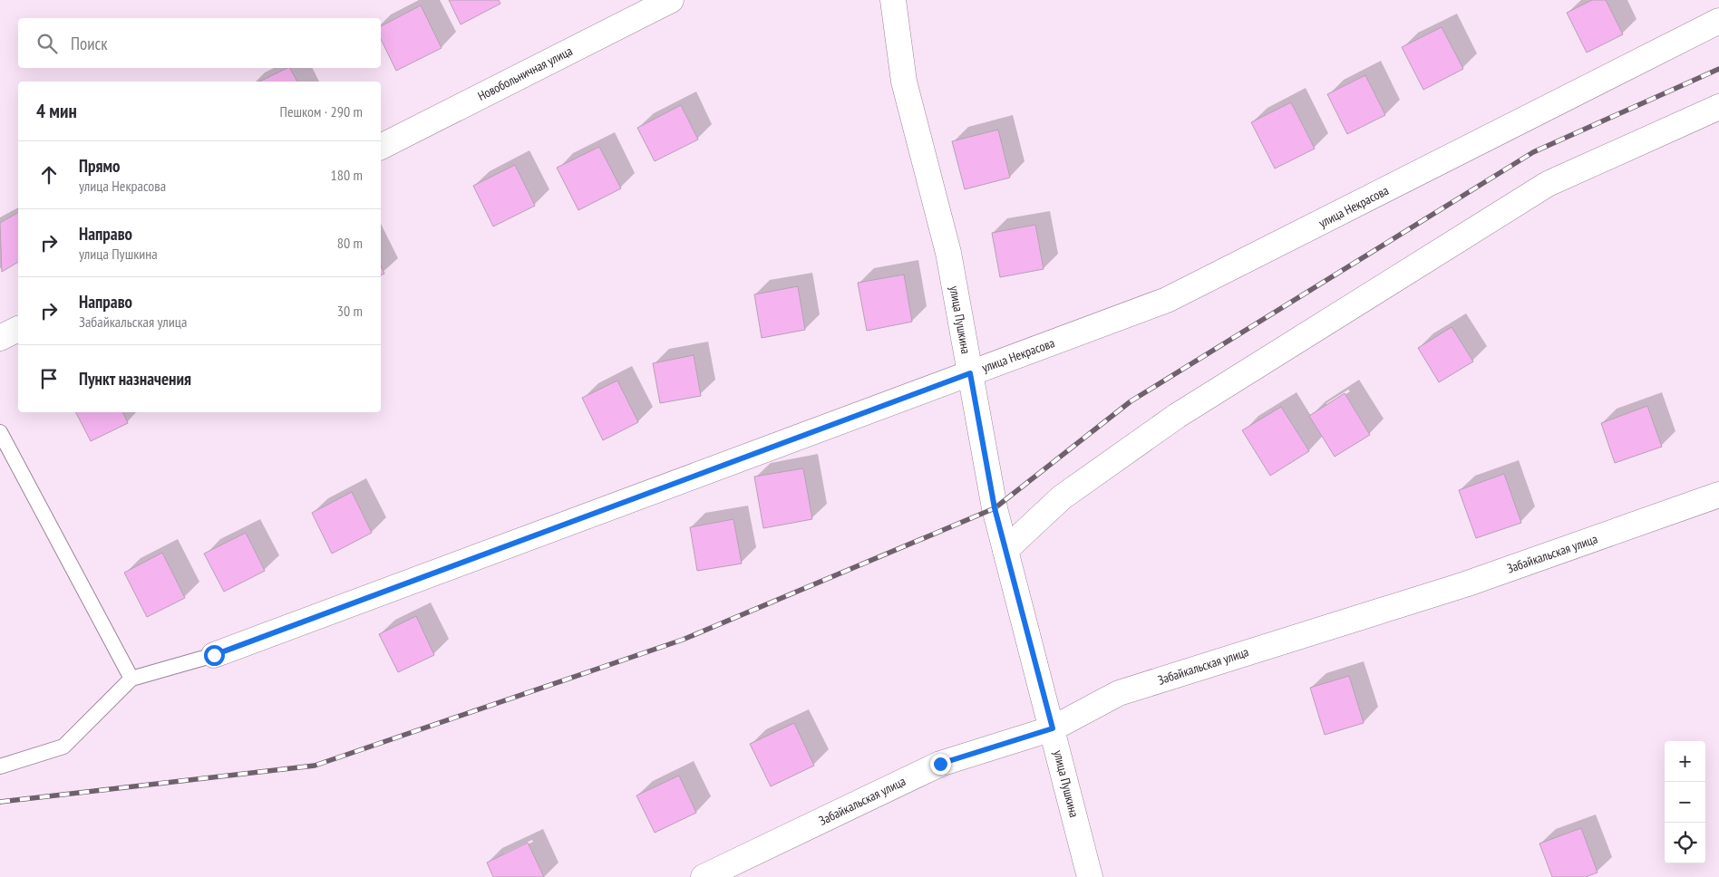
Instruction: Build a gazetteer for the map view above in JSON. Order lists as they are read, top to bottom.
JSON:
{
  "streets": {
    "street": [
      "Новобольничная улица",
      "улица Некрасова",
      "улица Пушкина",
      "Забайкальская улица"
    ]
  },
  "crossings": [
    ["улица Некрасова", "улица Пушкина"],
    ["улица Пушкина", "Забайкальская улица"]
  ],
  "page": {
    "search": "Поиск",
    "heading": ["4 мин", "Пешком · 290 m"],
    "list": [
      ["Прямо", "улица Некрасова", "180 m"],
      ["Направо", "улица Пушкина", "80 m"],
      ["Направо", "Забайкальская улица", "30 m"],
      "Пункт назначения"
    ],
    "map_buttons": ["+", "−"]
  }
}
